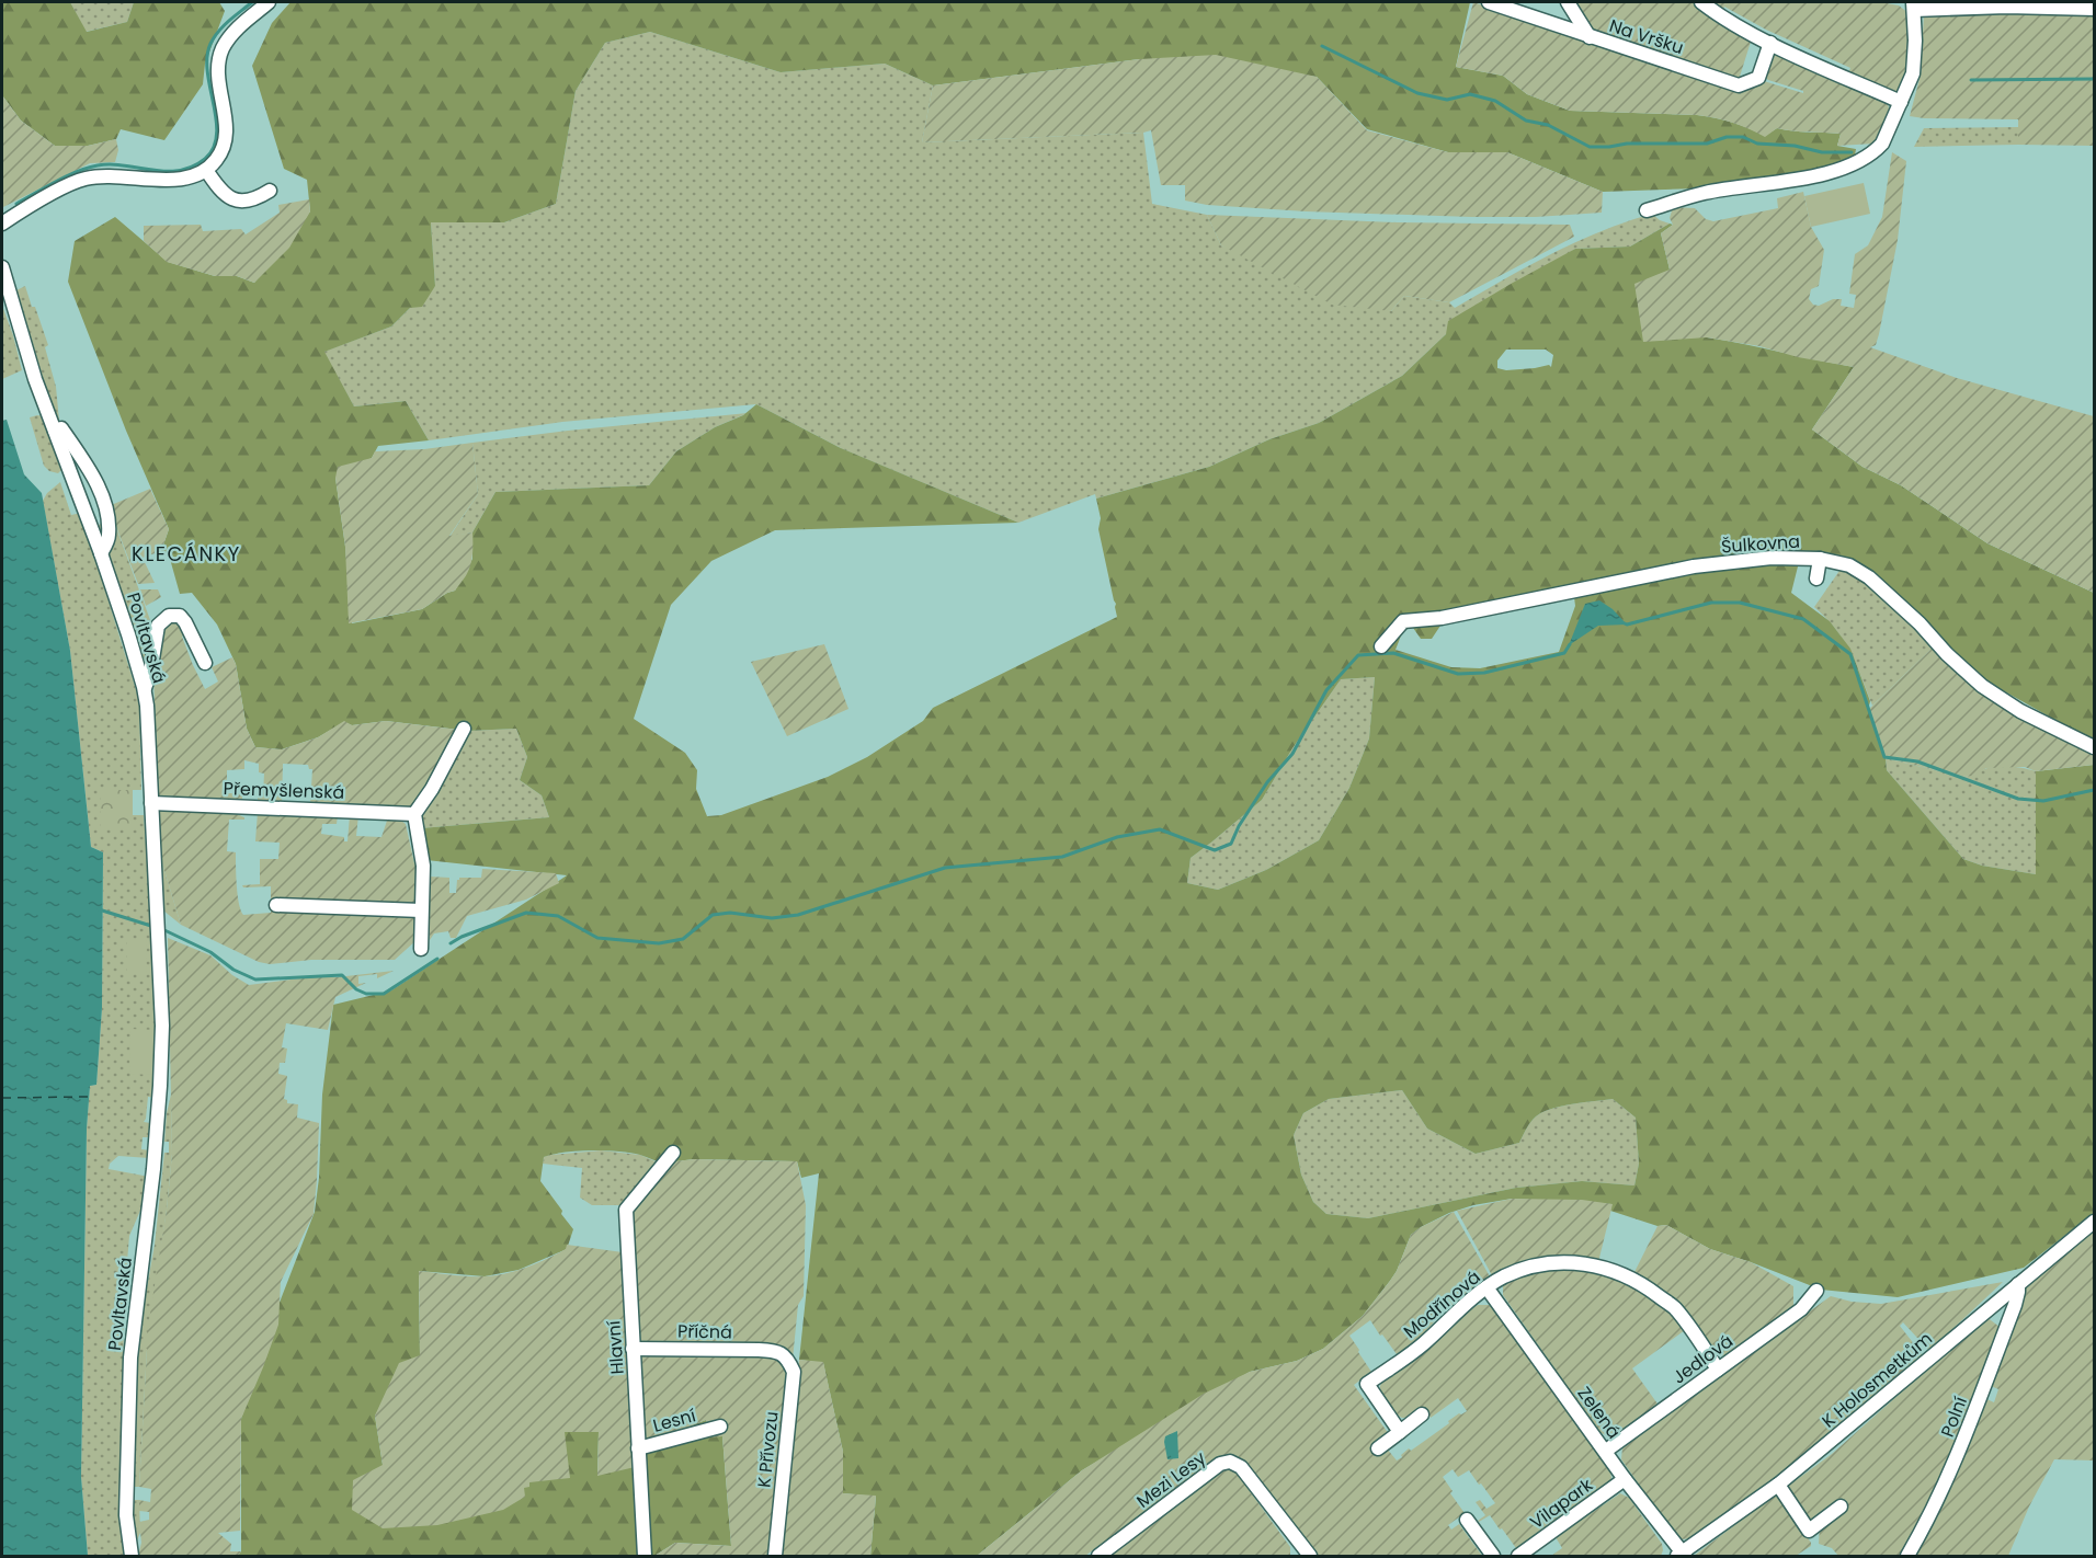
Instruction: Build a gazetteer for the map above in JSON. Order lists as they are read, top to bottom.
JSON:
{
  "streets": {
    "street": [
      "Na Vršku",
      "Šulkovna",
      "Povltavská",
      "Přemyšlenská",
      "Modřínová",
      "Příčná",
      "Hlavní",
      "Jedlová",
      "K Holosmetkům",
      "Zelená",
      "Polní",
      "Lesní",
      "K Přívozu",
      "Mezi Lesy",
      "Vilapark"
    ]
  },
  "crossings": [
    ["Povltavská", "Přemyšlenská"],
    ["Modřínová", "Jedlová"],
    ["Modřínová", "Zelená"],
    ["Příčná", "Hlavní"],
    ["Příčná", "K Přívozu"],
    ["Hlavní", "Lesní"],
    ["Jedlová", "Zelená"],
    ["K Holosmetkům", "Zelená"],
    ["K Holosmetkům", "Polní"],
    ["Zelená", "Vilapark"]
  ],
  "districts": ["KLECÁNKY"]
}
